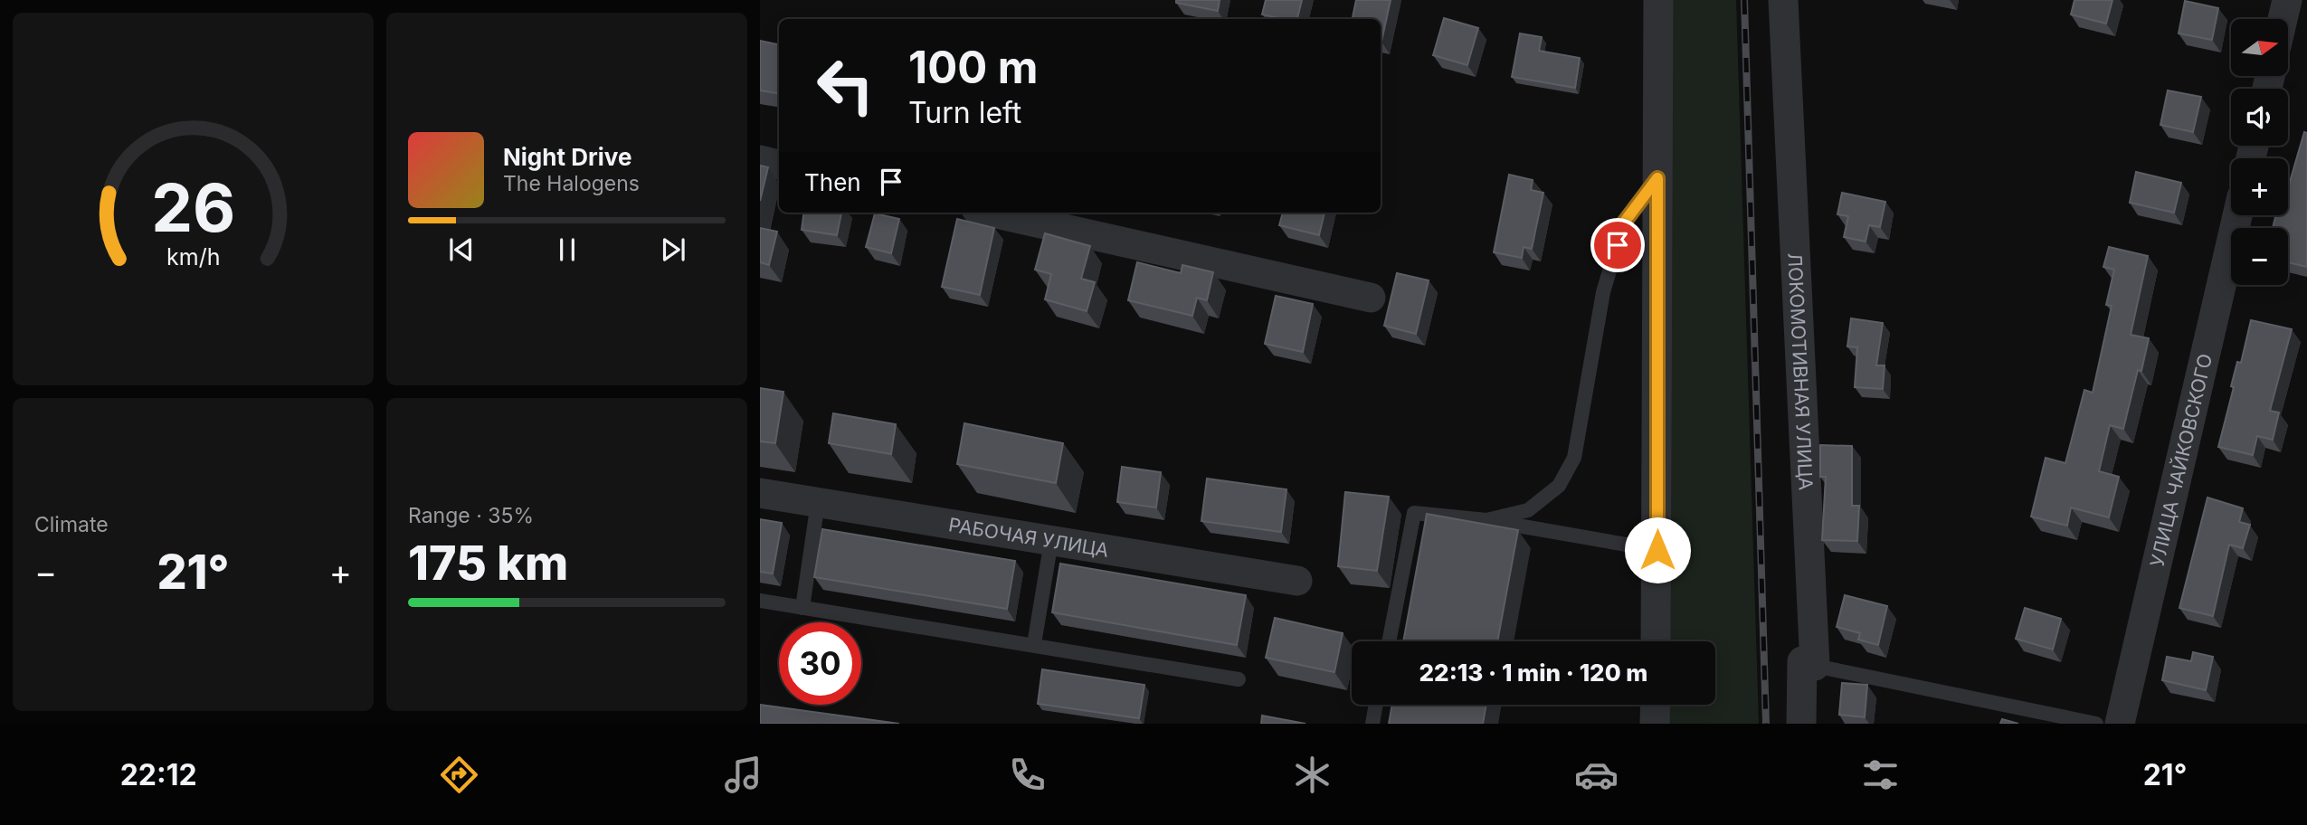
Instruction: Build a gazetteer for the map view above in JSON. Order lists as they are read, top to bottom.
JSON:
{
  "streets": {
    "street": ["ЛОКОМОТИВНАЯ УЛИЦА", "УЛИЦА ЧАЙКОВСКОГО", "РАБОЧАЯ УЛИЦА"]
  },
  "north": "right",
  "page": {
    "map_buttons": ["+", "−"],
    "turn": ["100 m", "Turn left"],
    "song": ["Night Drive", "The Halogens"],
    "then": "Then",
    "tile": [
      "Climate",
      ["Range · 35%", "175 km"]
    ],
    "heat": ["−", "21°", "+"],
    "limit": "30",
    "trip": "22:13 · 1 min · 120 m",
    "tabs": ["22:12", "21°"],
    "gauge": ["26", "km/h"]
  }
}
